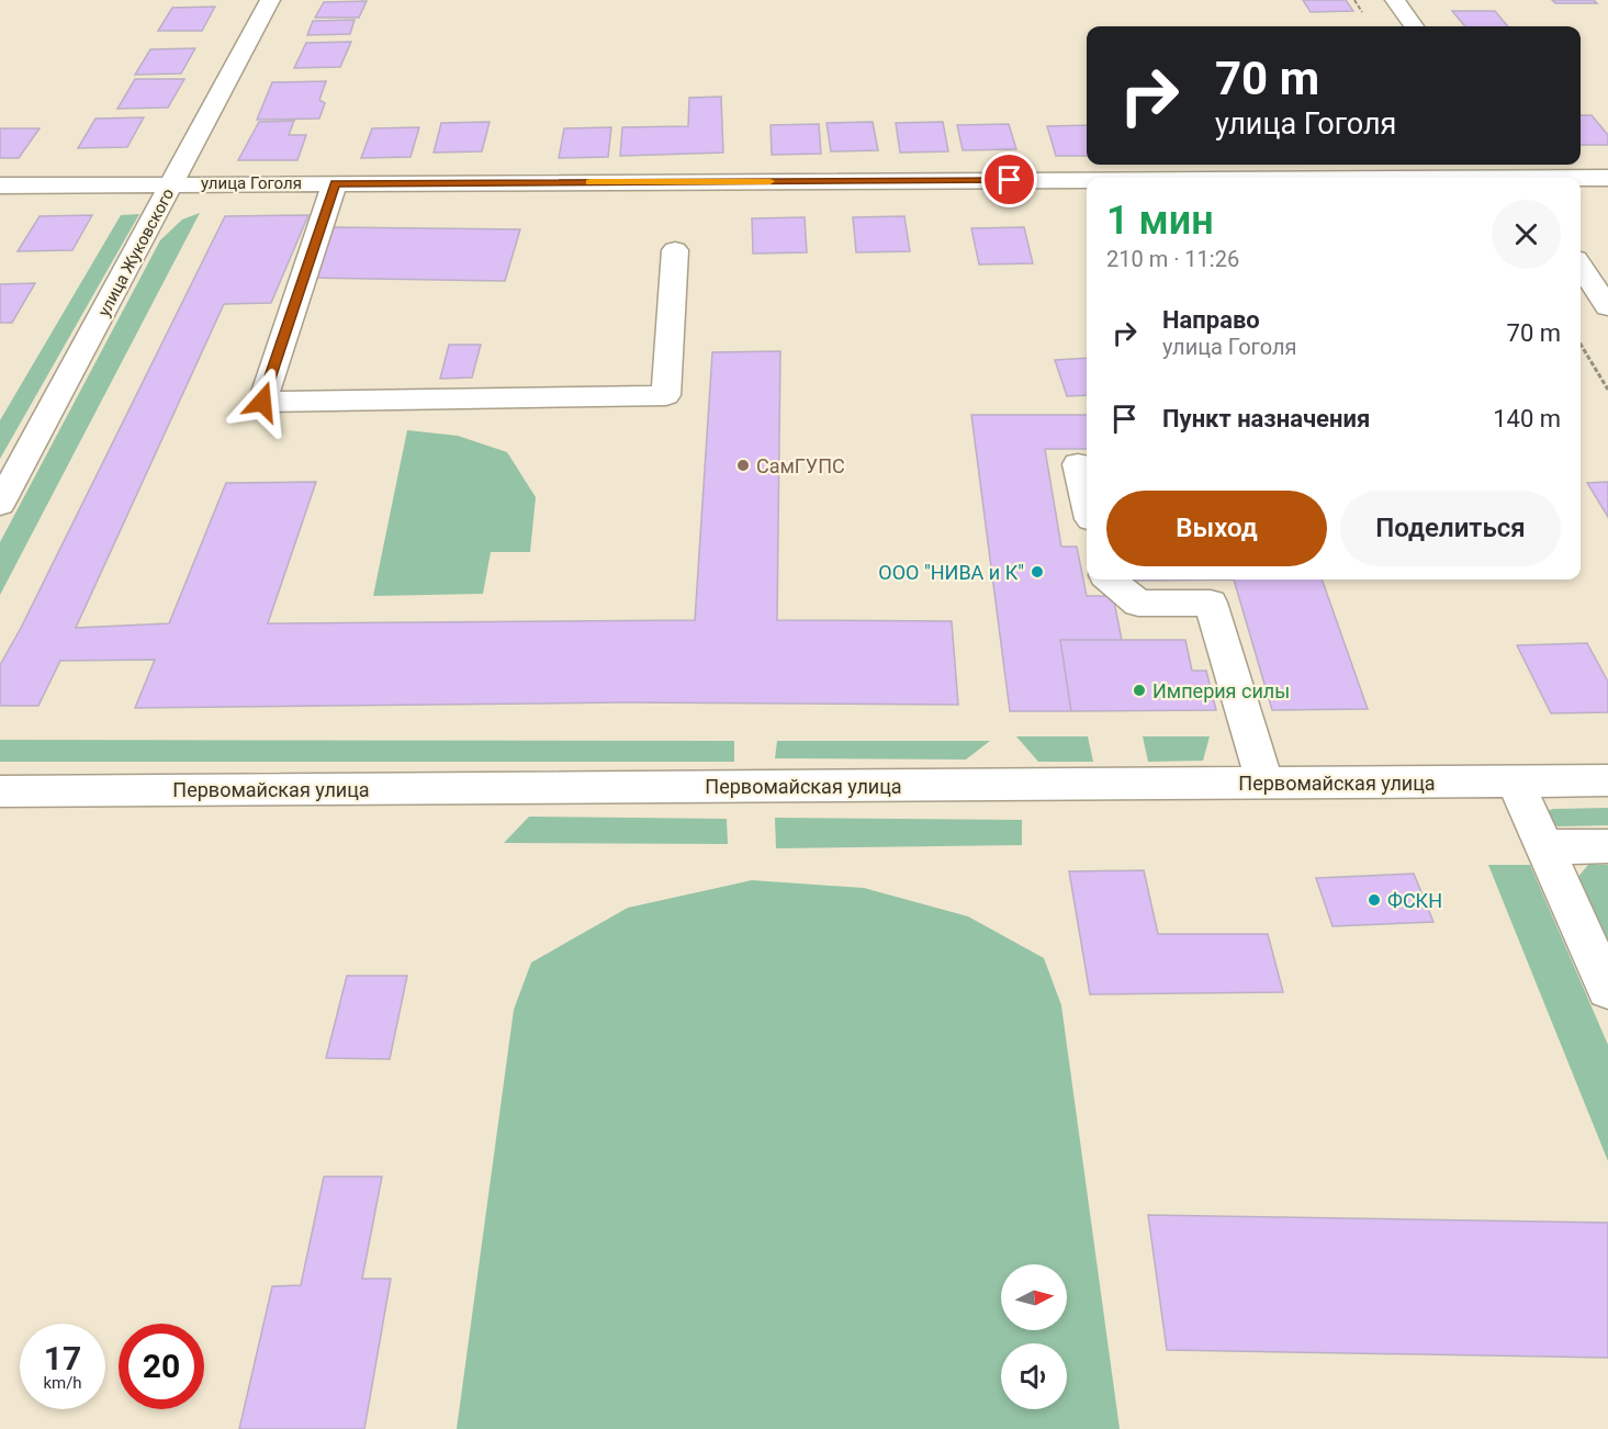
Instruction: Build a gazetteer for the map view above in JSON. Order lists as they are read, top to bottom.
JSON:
{
  "streets": {
    "street": ["улица Гоголя", "улица Жуковского", "Первомайская улица"]
  },
  "crossings": [
    ["улица Гоголя", "улица Жуковского"]
  ],
  "places": [
    "СамГУПС",
    "OOO \"НИВА и К\"",
    "Империя силы",
    "ФСКН"
  ],
  "north": "right",
  "page": {
    "turn": ["70 m", "улица Гоголя"],
    "heading": ["1 мин", "210 m · 11:26"],
    "list": [
      {
        "name": "Направо",
        "note": "улица Гоголя",
        "value": "70 m"
      },
      {
        "name": "Пункт назначения",
        "value": "140 m"
      }
    ],
    "buttons": ["Выход", "Поделиться"],
    "speed": "17 km/h",
    "limit": "20"
  }
}
